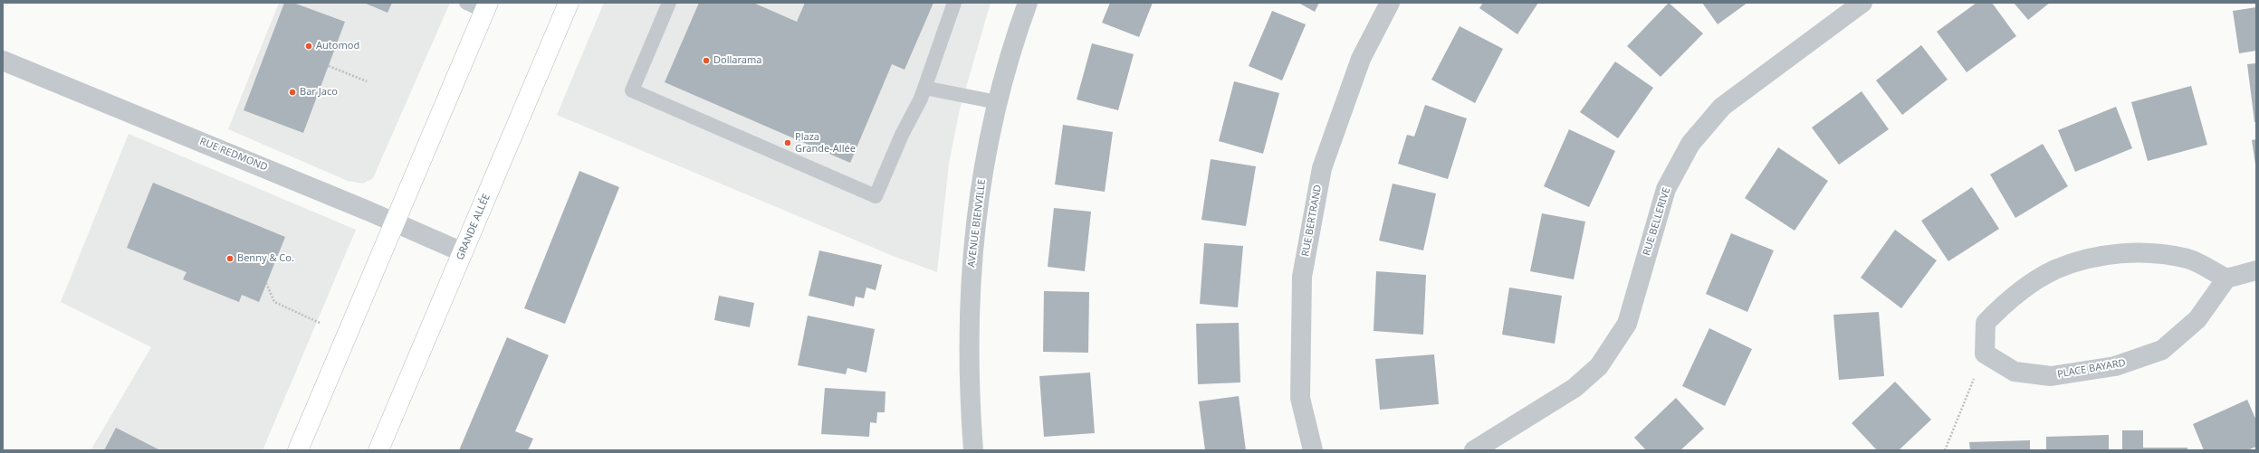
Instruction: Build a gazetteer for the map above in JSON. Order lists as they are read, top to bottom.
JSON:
{
  "streets": {
    "main road": ["GRANDE ALLÉE"],
    "street": [
      "RUE REDMOND",
      "RUE BERTRAND",
      "RUE BELLERIVE",
      "AVENUE BIENVILLE",
      "PLACE BAYARD"
    ]
  },
  "crossings": [
    ["RUE REDMOND", "GRANDE ALLÉE"]
  ],
  "places": [
    "Automod",
    "Dollarama",
    "Bar Jaco",
    "Plaza Grande-Allée",
    "Benny & Co."
  ]
}
